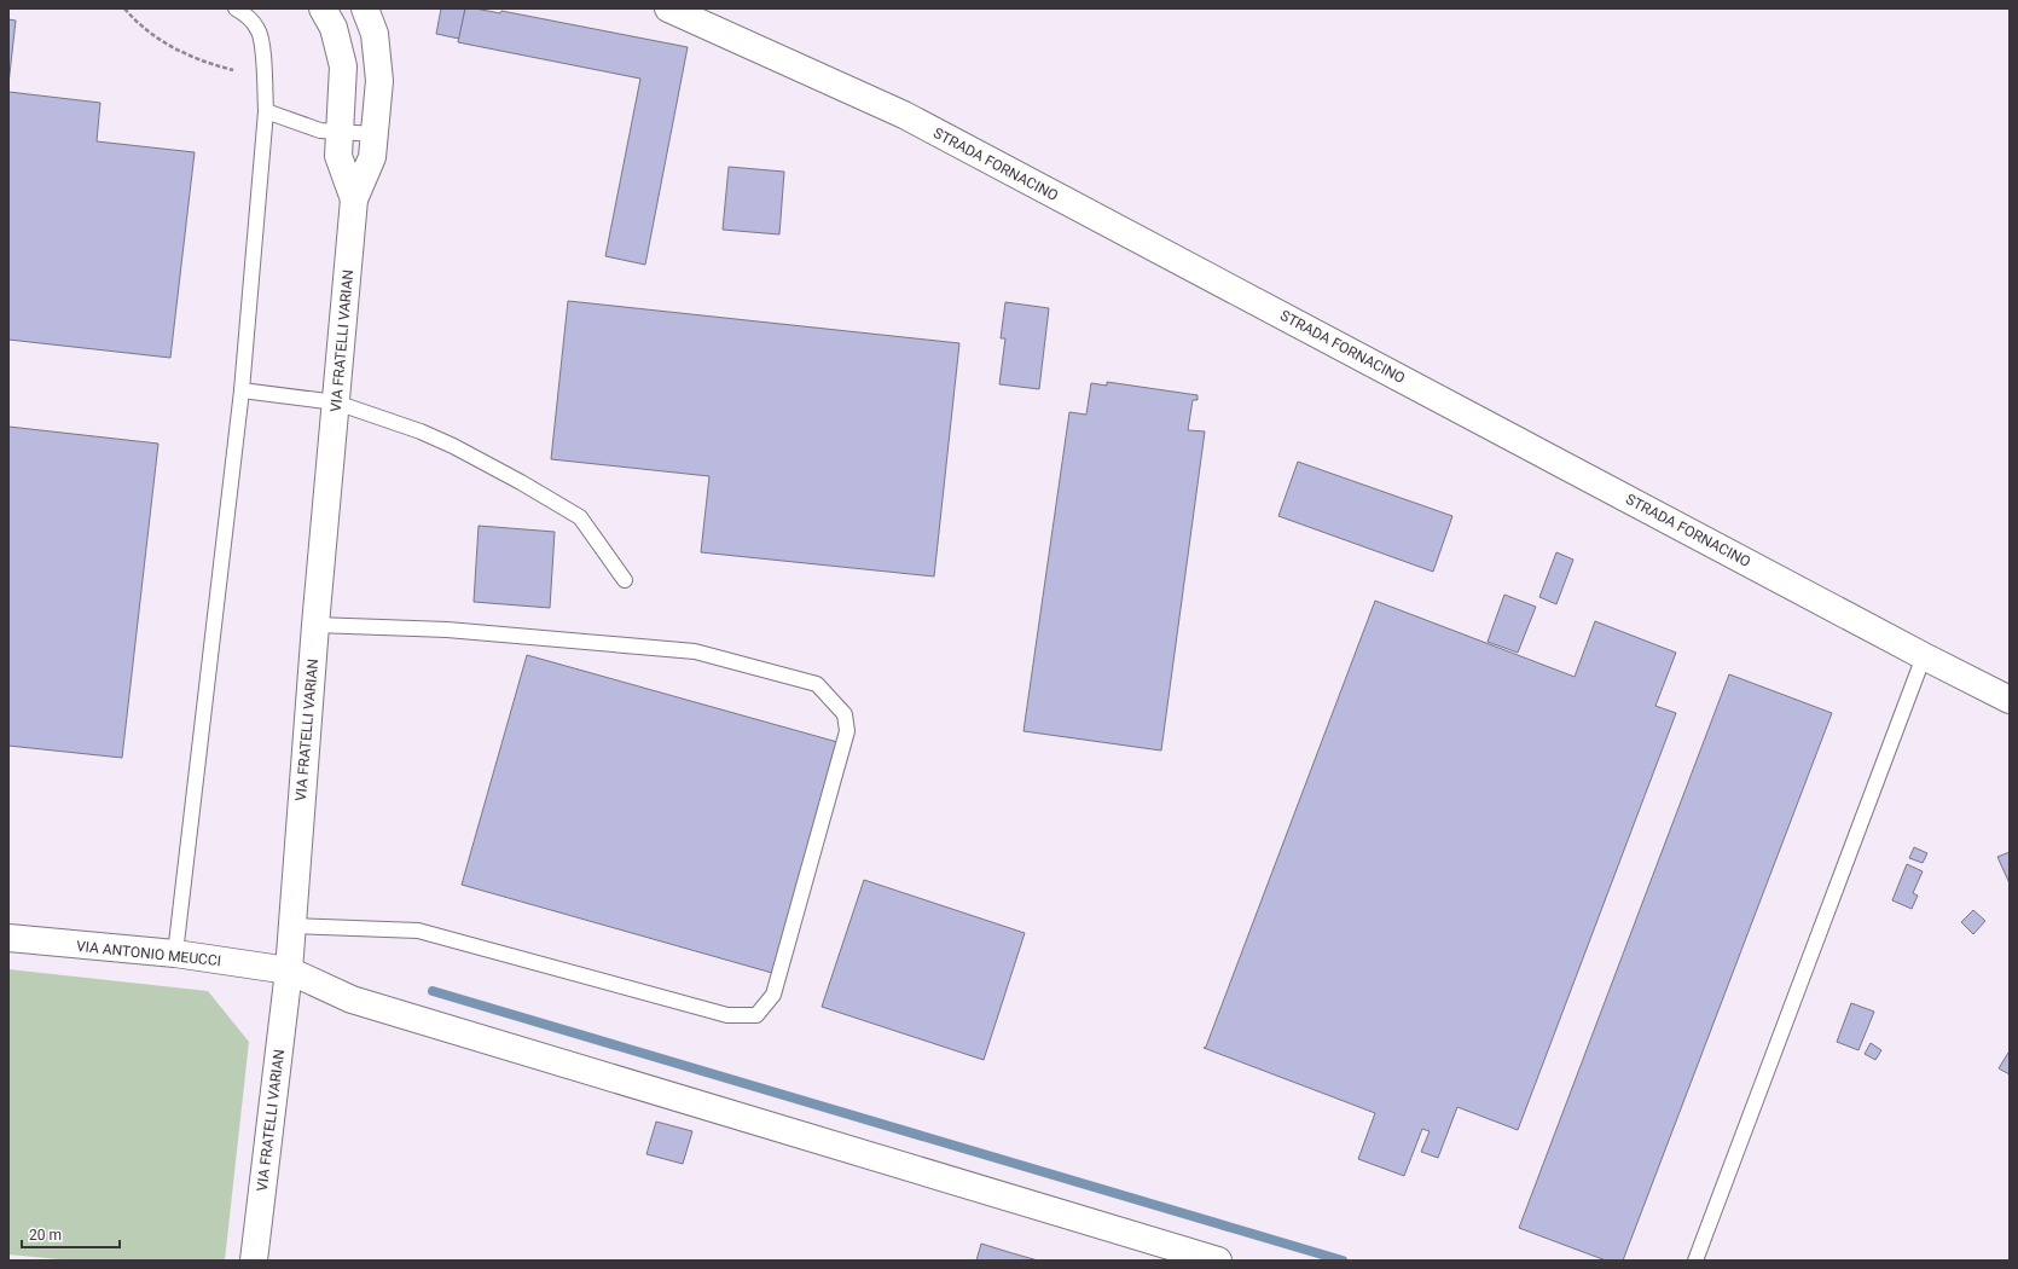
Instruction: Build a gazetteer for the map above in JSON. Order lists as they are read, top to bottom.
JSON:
{
  "streets": {
    "street": ["STRADA FORNACINO", "VIA FRATELLI VARIAN", "VIA ANTONIO MEUCCI"]
  },
  "crossings": [
    ["VIA FRATELLI VARIAN", "VIA ANTONIO MEUCCI"]
  ],
  "scale_bar": "20 m"
}
